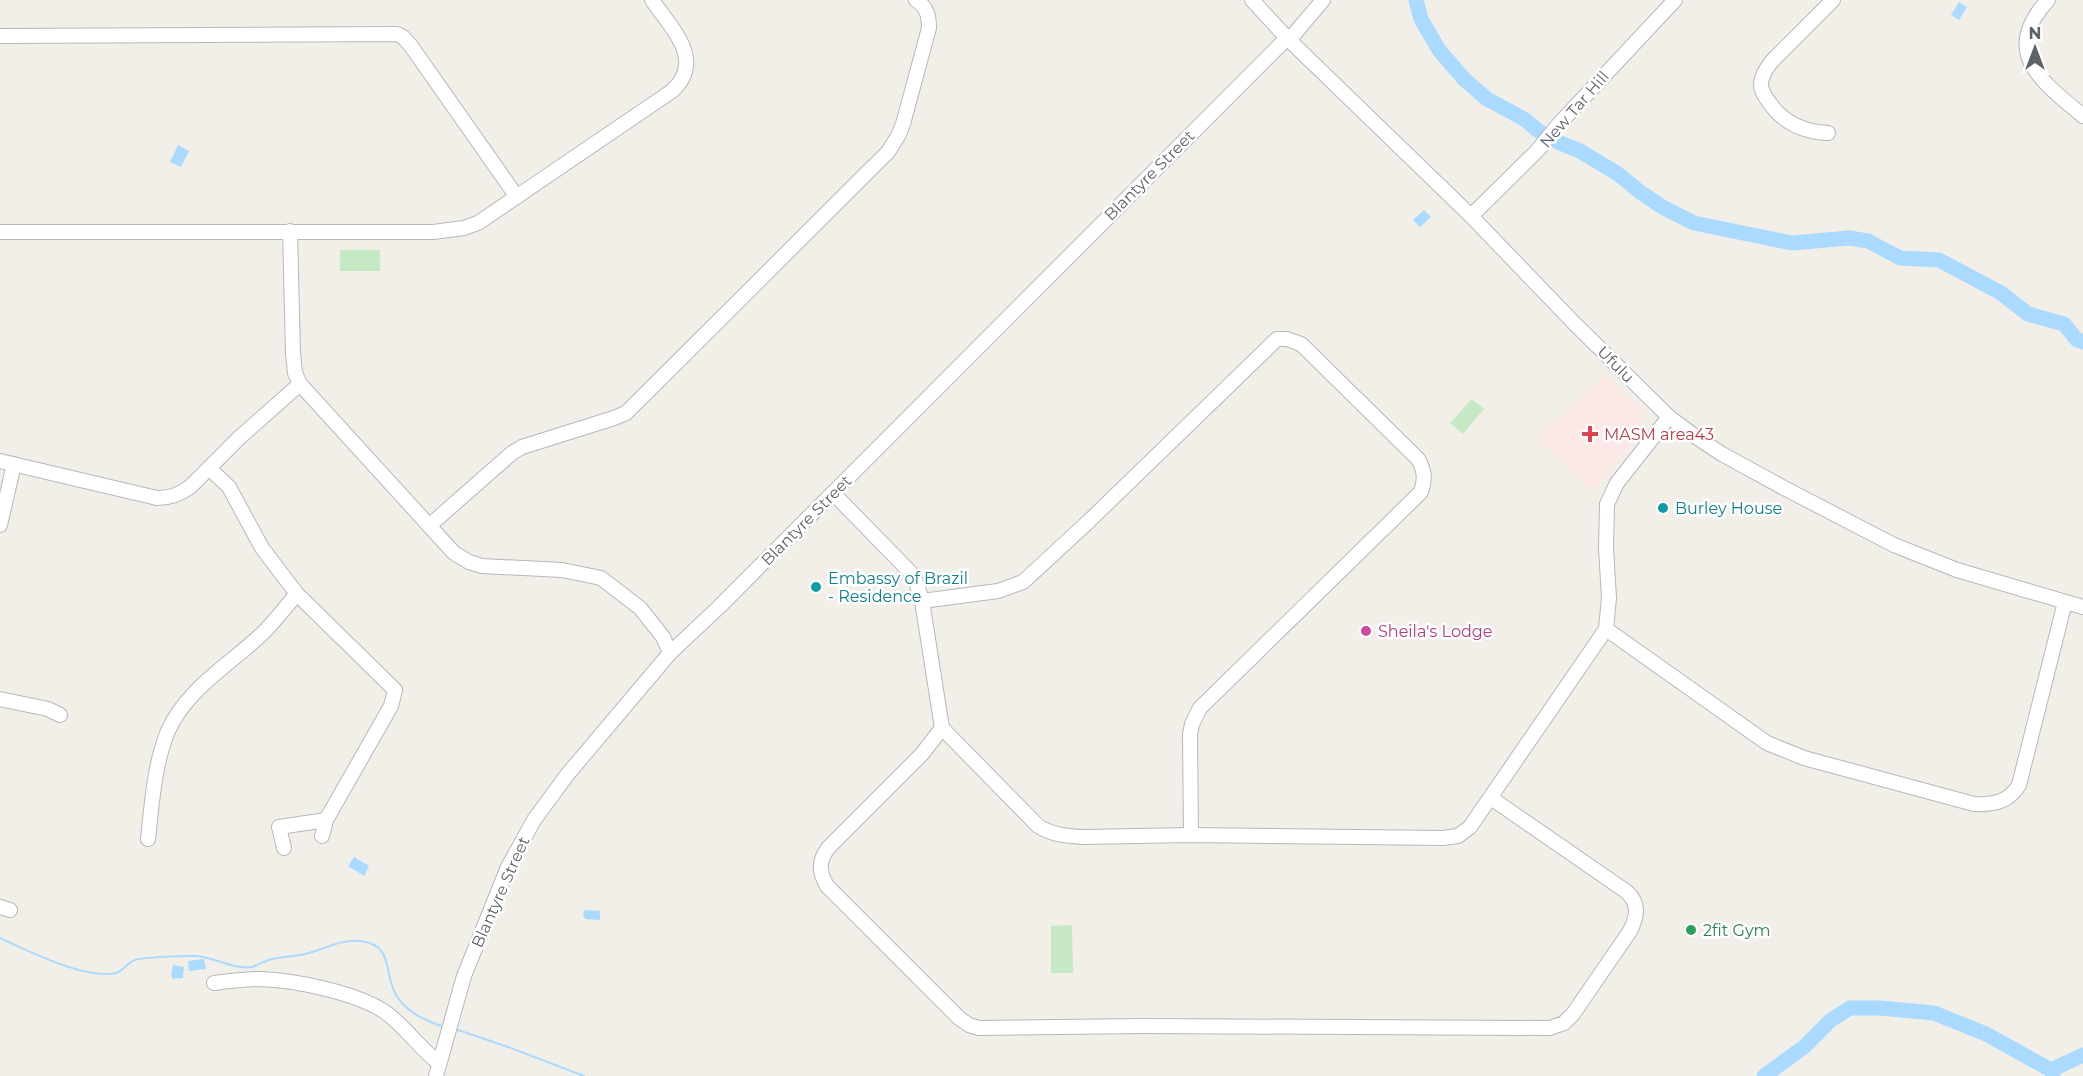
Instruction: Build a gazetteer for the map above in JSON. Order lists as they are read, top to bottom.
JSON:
{
  "streets": {
    "street": ["New Tar Hill", "Blantyre Street", "Ufulu"]
  },
  "crossings": [
    ["New Tar Hill", "Ufulu"],
    ["Blantyre Street", "Ufulu"]
  ],
  "places": {
    "health": ["MASM area43"],
    "other": [
      "Burley House",
      "Embassy of Brazil - Residence",
      "Sheila's Lodge",
      "2fit Gym"
    ]
  },
  "north": "top"
}
